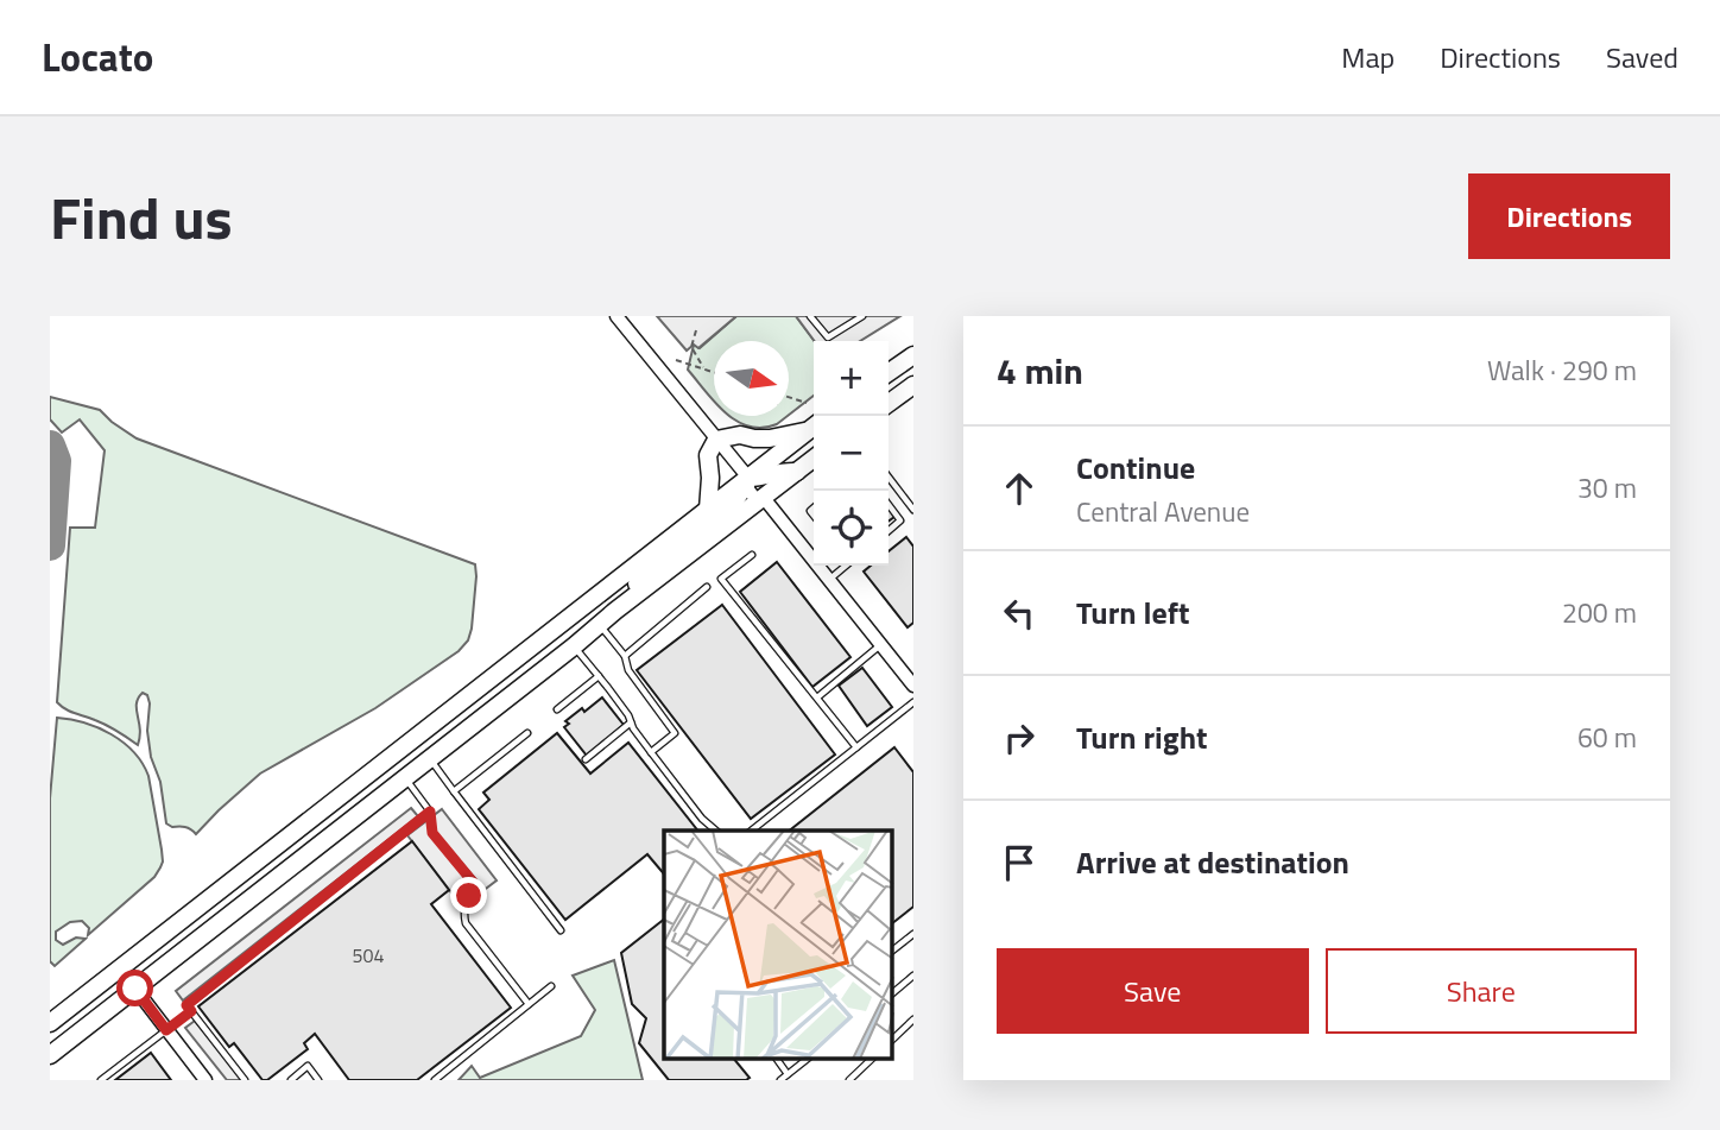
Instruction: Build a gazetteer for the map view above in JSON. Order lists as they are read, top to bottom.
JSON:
{
  "house_numbers": ["504"],
  "north": "right",
  "page": {
    "header": "Locato",
    "nav": ["Map", "Directions", "Saved"],
    "title": "Find us",
    "buttons": [
      "Directions",
      ["Save", "Share"]
    ],
    "heading": ["4 min", "Walk · 290 m"],
    "map_buttons": ["+", "−"],
    "list": [
      ["Continue", "Central Avenue", "30 m"],
      ["Turn left", "200 m"],
      ["Turn right", "60 m"],
      "Arrive at destination"
    ]
  }
}
